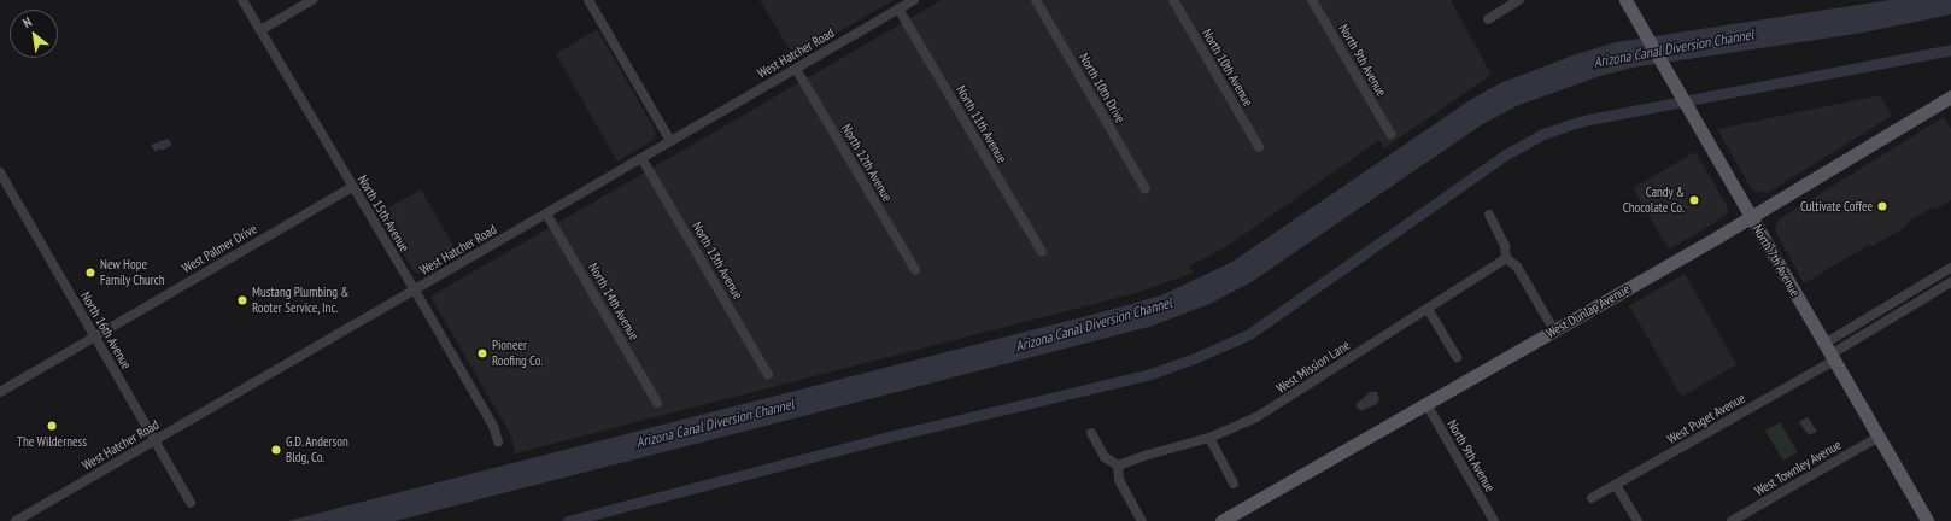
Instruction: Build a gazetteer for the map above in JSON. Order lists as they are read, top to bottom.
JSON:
{
  "streets": {
    "main road": ["North 7th Avenue", "West Dunlap Avenue"],
    "street": [
      "West Hatcher Road",
      "North 9th Avenue",
      "North 10th Avenue",
      "North 10th Drive",
      "North 11th Avenue",
      "North 12th Avenue",
      "North 15th Avenue",
      "West Palmer Drive",
      "North 13th Avenue",
      "North 14th Avenue",
      "North 16th Avenue",
      "West Mission Lane",
      "West Puget Avenue",
      "West Townley Avenue"
    ]
  },
  "crossings": [
    ["West Hatcher Road", "North 11th Avenue"],
    ["West Hatcher Road", "North 12th Avenue"],
    ["West Hatcher Road", "North 15th Avenue"],
    ["West Hatcher Road", "North 13th Avenue"],
    ["West Hatcher Road", "North 14th Avenue"],
    ["West Hatcher Road", "North 16th Avenue"],
    ["North 9th Avenue", "West Dunlap Avenue"],
    ["North 15th Avenue", "West Palmer Drive"],
    ["West Palmer Drive", "North 16th Avenue"],
    ["North 7th Avenue", "West Dunlap Avenue"],
    ["North 7th Avenue", "West Puget Avenue"],
    ["North 7th Avenue", "West Townley Avenue"]
  ],
  "water": ["Arizona Canal Diversion Channel"],
  "places": [
    "Candy & Chocolate Co.",
    "Cultivate Coffee",
    "New Hope Family Church",
    "Mustang Plumbing & Rooter Service, Inc.",
    "Pioneer Roofing Co.",
    "The Wilderness",
    "G.D. Anderson Bldg, Co."
  ],
  "north": "top left"
}
